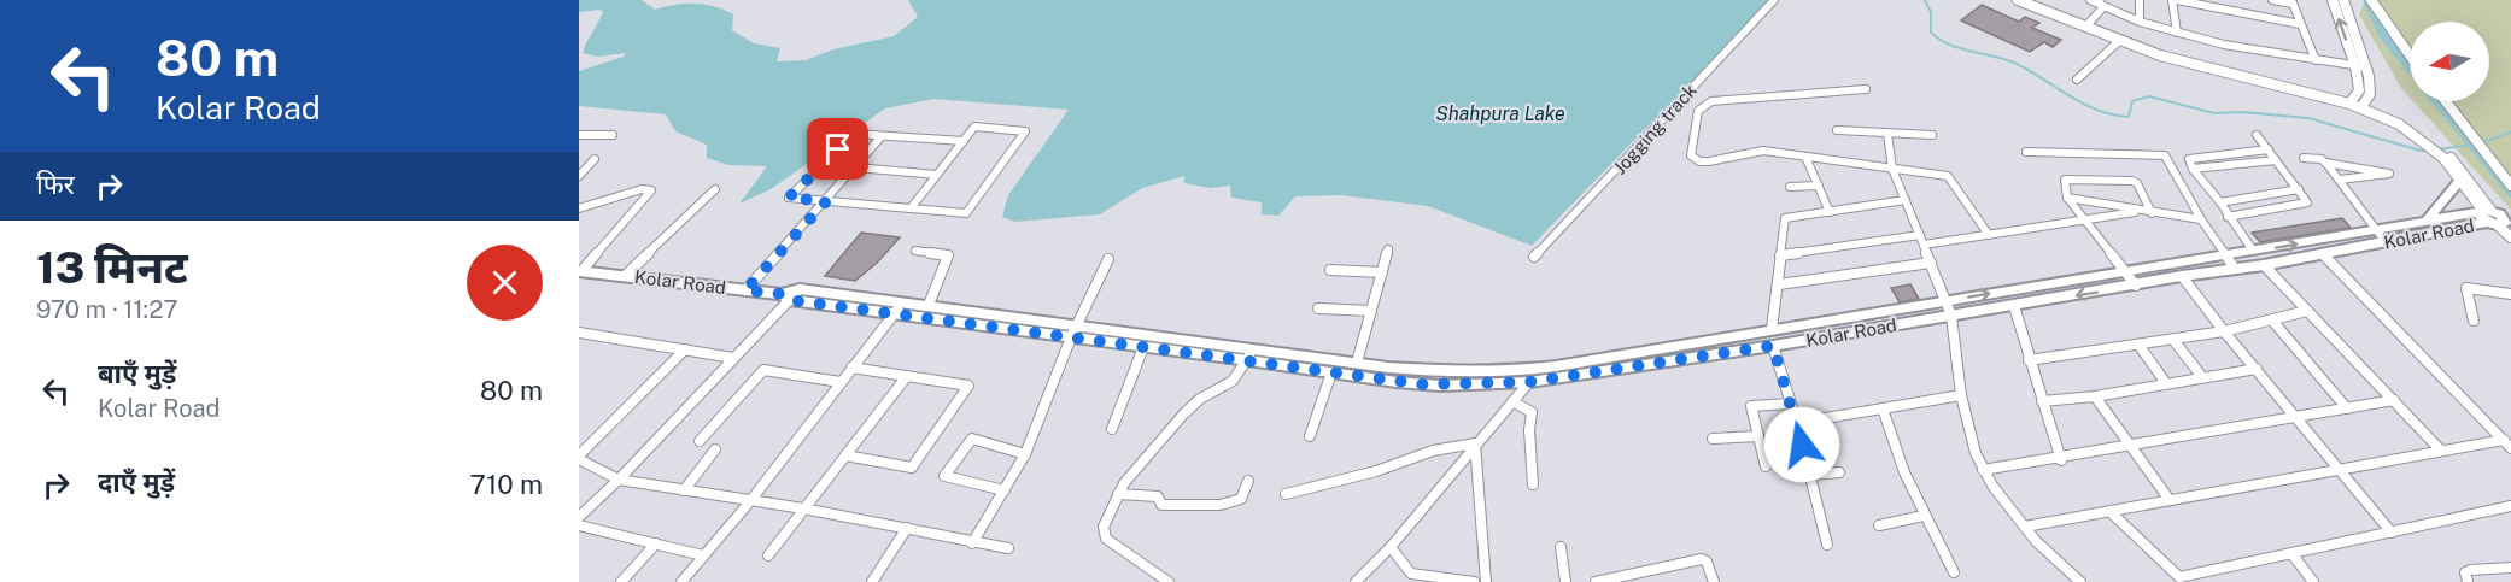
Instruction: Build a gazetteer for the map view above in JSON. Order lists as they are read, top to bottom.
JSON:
{
  "streets": {
    "main road": ["Kolar Road"],
    "street": ["Jogging track"]
  },
  "water": ["Shahpura Lake"],
  "north": "left",
  "page": {
    "turn": ["80 m", "Kolar Road"],
    "then": "फिर",
    "heading": ["13 मिनट", "970 m · 11:27"],
    "list": [
      {
        "name": "बाएँ मुड़ें",
        "note": "Kolar Road",
        "value": "80 m"
      },
      {
        "name": "दाएँ मुड़ें",
        "value": "710 m"
      }
    ]
  }
}
